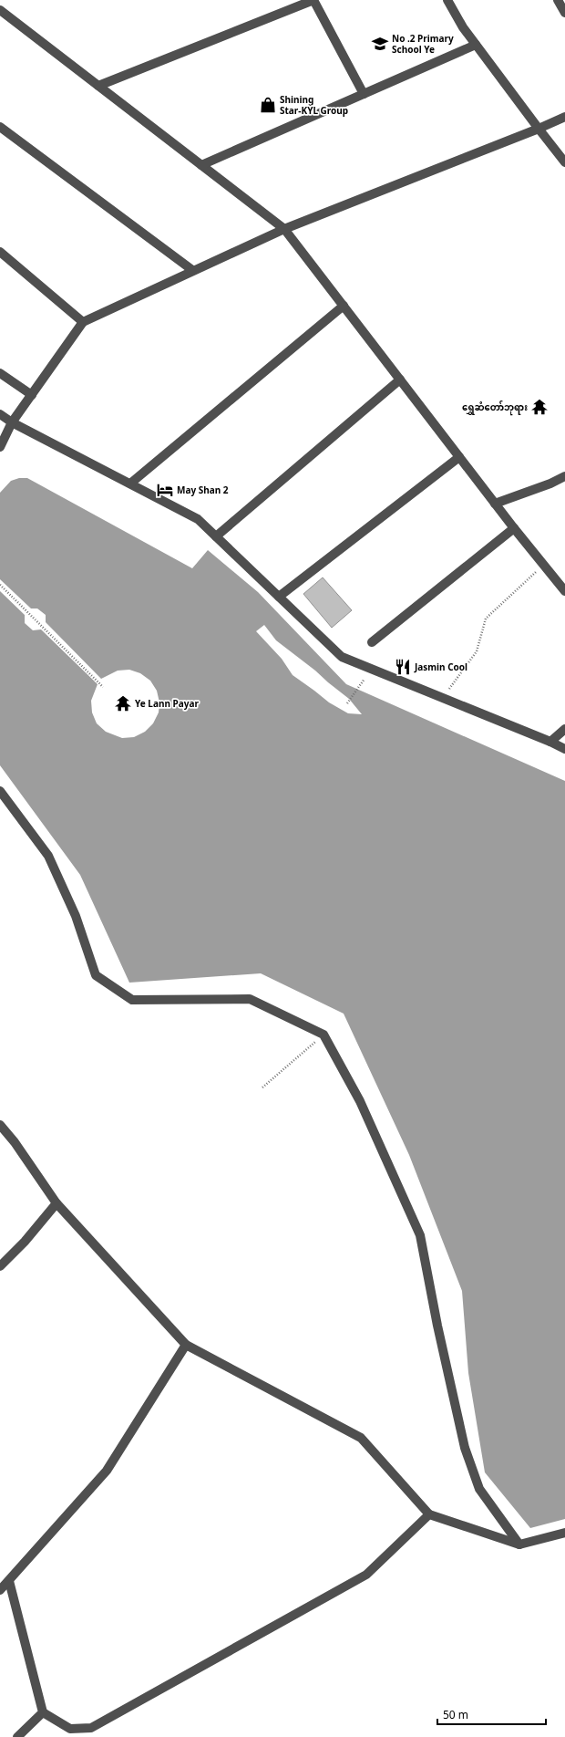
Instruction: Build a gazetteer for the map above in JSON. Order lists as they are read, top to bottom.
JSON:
{
  "places": {
    "school or university": ["No .2 Primary School Ye"],
    "shop": ["Shining Star-KYL Group"],
    "temple": ["ရွှေဆံတော်ဘုရား", "Ye Lann Payar"],
    "hotel": ["May Shan 2"],
    "restaurant": ["Jasmin Cool"]
  },
  "scale_bar": "50 m"
}
